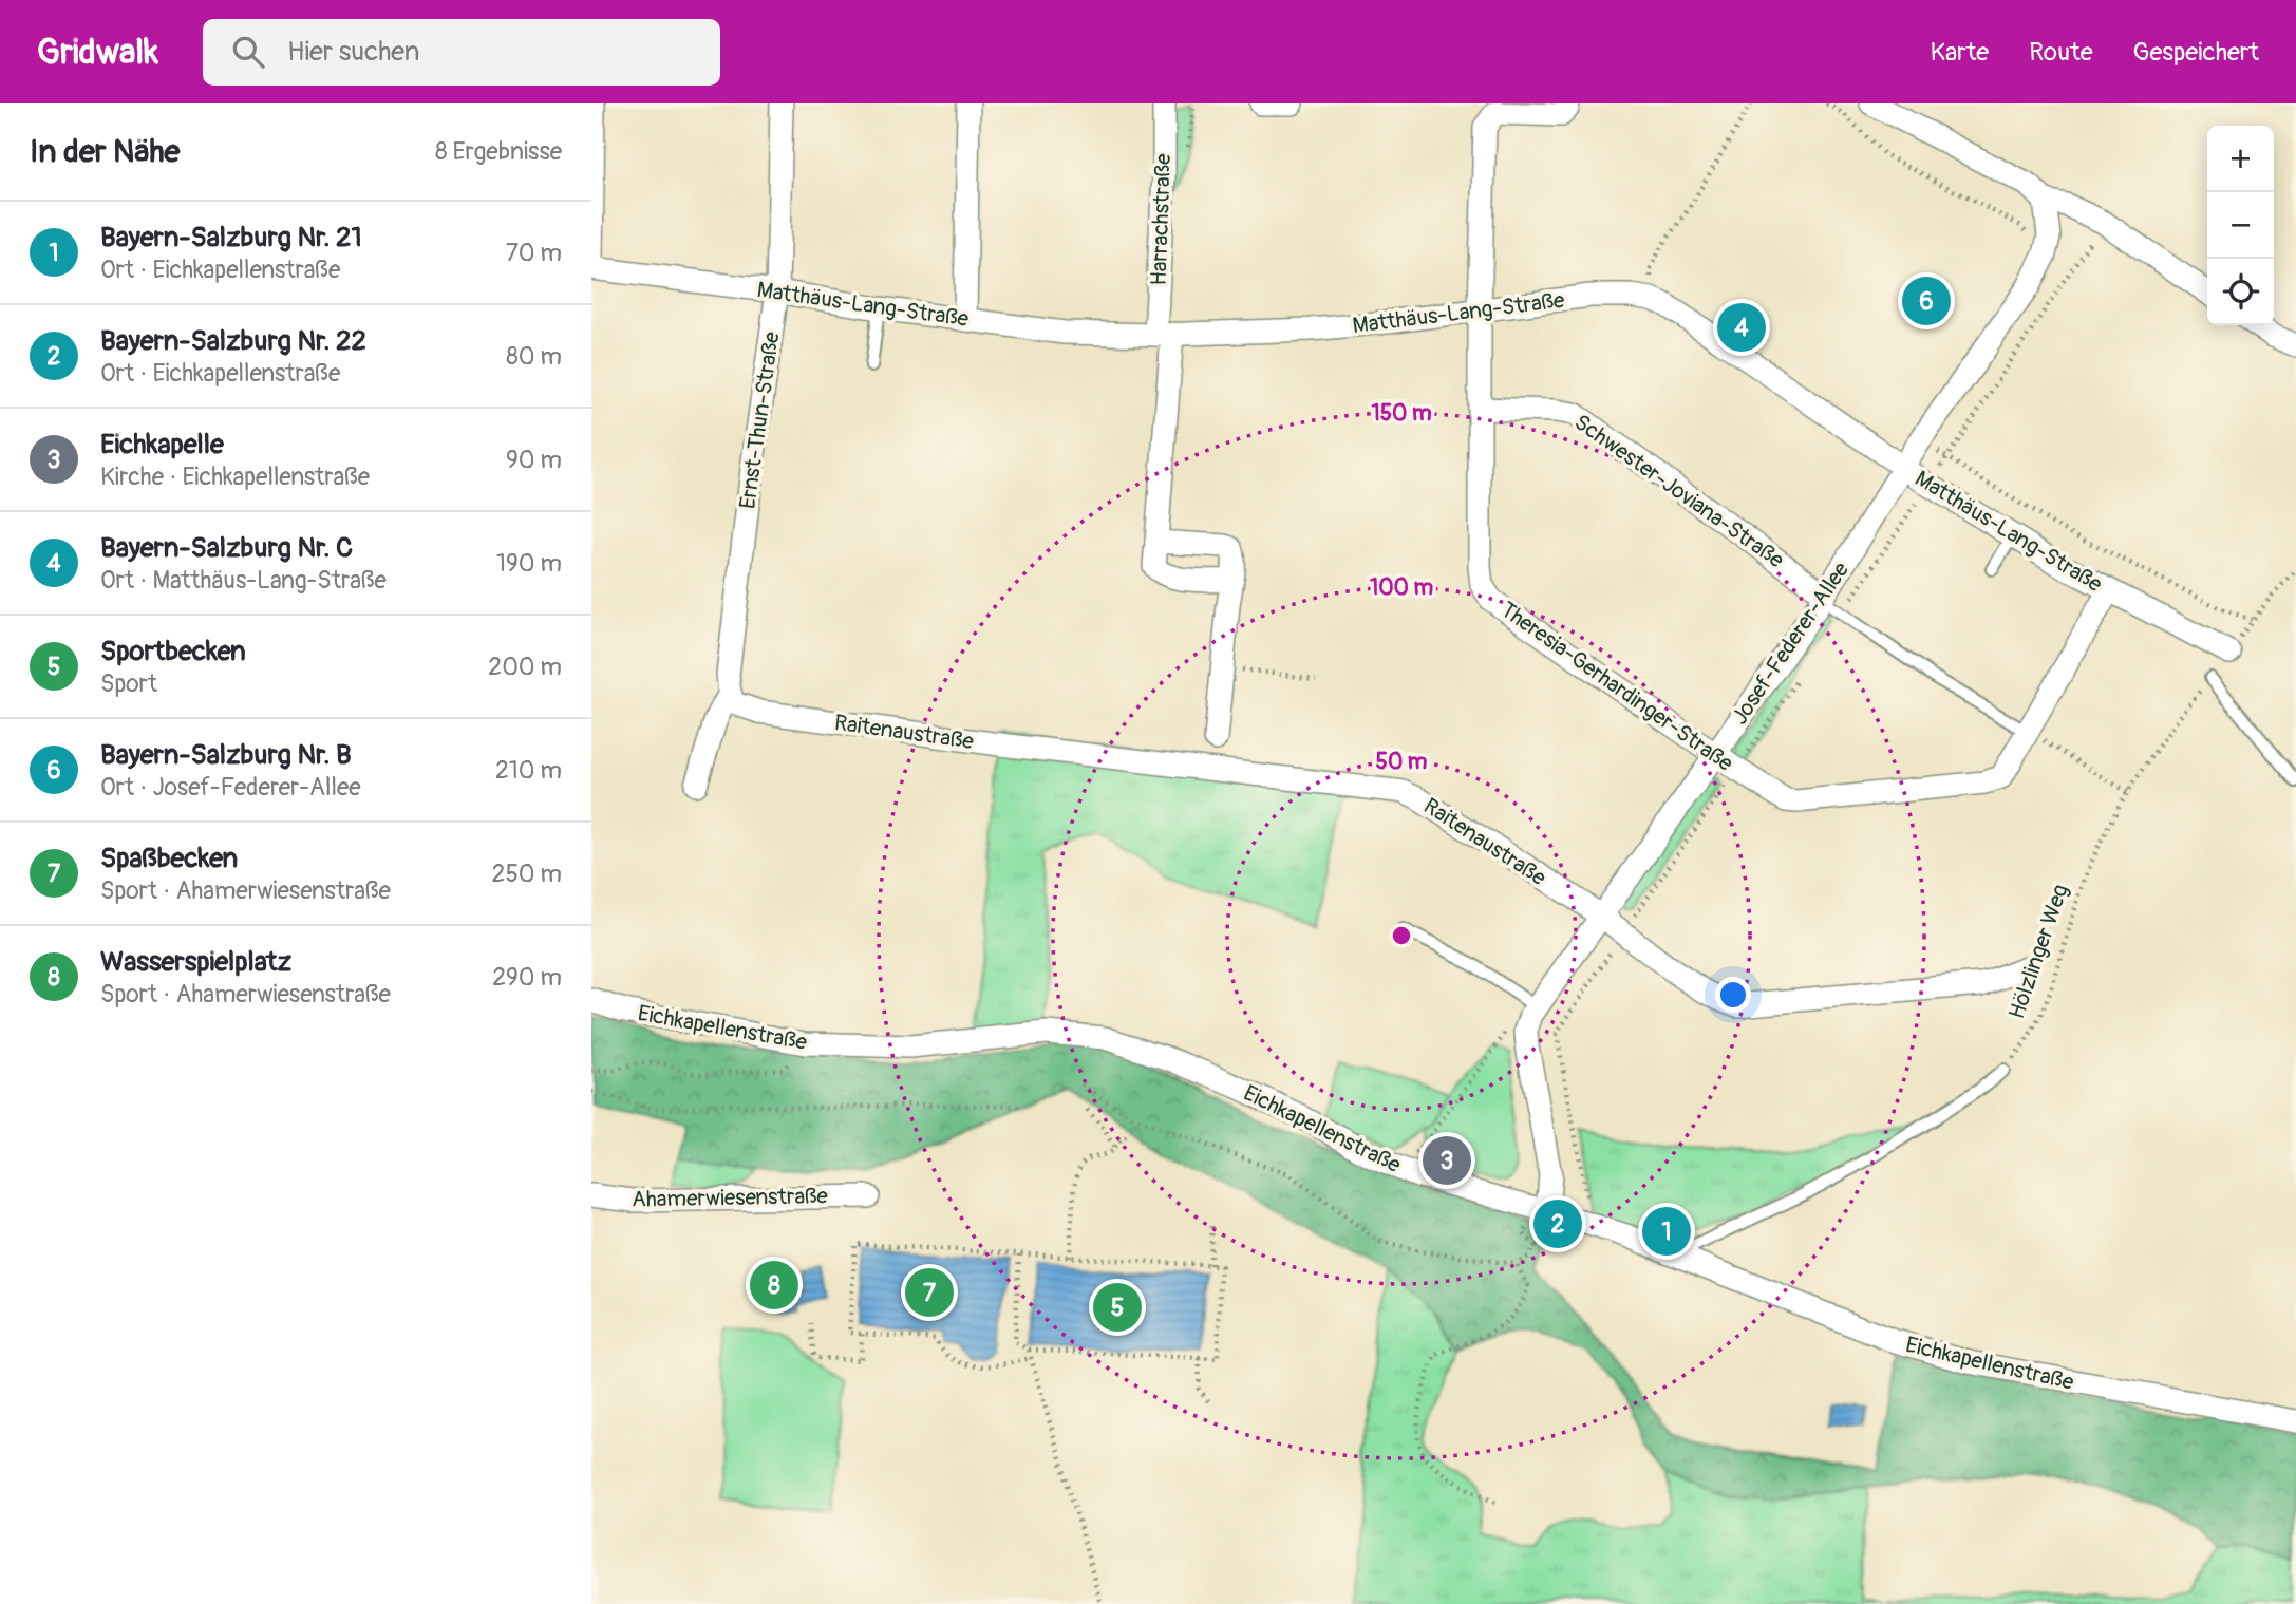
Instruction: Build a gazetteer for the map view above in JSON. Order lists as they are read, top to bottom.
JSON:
{
  "streets": {
    "street": [
      "Harrachstraße",
      "Matthäus-Lang-Straße",
      "Ernst-Thun-Straße",
      "Schwester-Joviana-Straße",
      "Josef-Federer-Allee",
      "Theresia-Gerhardinger-Straße",
      "Raitenaustraße",
      "Eichkapellenstraße",
      "Ahamerwiesenstraße"
    ],
    "path": ["Hölzlinger Weg"]
  },
  "crossings": [
    ["Harrachstraße", "Matthäus-Lang-Straße"],
    ["Matthäus-Lang-Straße", "Ernst-Thun-Straße"],
    ["Matthäus-Lang-Straße", "Josef-Federer-Allee"],
    ["Matthäus-Lang-Straße", "Theresia-Gerhardinger-Straße"],
    ["Ernst-Thun-Straße", "Raitenaustraße"],
    ["Schwester-Joviana-Straße", "Josef-Federer-Allee"],
    ["Schwester-Joviana-Straße", "Theresia-Gerhardinger-Straße"],
    ["Josef-Federer-Allee", "Theresia-Gerhardinger-Straße"],
    ["Josef-Federer-Allee", "Raitenaustraße"],
    ["Josef-Federer-Allee", "Eichkapellenstraße"]
  ],
  "page": {
    "header": "Gridwalk",
    "search": "Hier suchen",
    "nav": ["Karte", "Route", "Gespeichert"],
    "heading": ["In der Nähe", "8 Ergebnisse"],
    "map_buttons": ["+", "−"],
    "list": [
      {
        "mark": "1",
        "name": "Bayern-Salzburg Nr. 21",
        "note": "Ort · Eichkapellenstraße",
        "value": "70 m"
      },
      {
        "mark": "2",
        "name": "Bayern-Salzburg Nr. 22",
        "note": "Ort · Eichkapellenstraße",
        "value": "80 m"
      },
      {
        "mark": "3",
        "name": "Eichkapelle",
        "note": "Kirche · Eichkapellenstraße",
        "value": "90 m"
      },
      {
        "mark": "4",
        "name": "Bayern-Salzburg Nr. C",
        "note": "Ort · Matthäus-Lang-Straße",
        "value": "190 m"
      },
      {
        "mark": "5",
        "name": "Sportbecken",
        "note": "Sport",
        "value": "200 m"
      },
      {
        "mark": "6",
        "name": "Bayern-Salzburg Nr. B",
        "note": "Ort · Josef-Federer-Allee",
        "value": "210 m"
      },
      {
        "mark": "7",
        "name": "Spaßbecken",
        "note": "Sport · Ahamerwiesenstraße",
        "value": "250 m"
      },
      {
        "mark": "8",
        "name": "Wasserspielplatz",
        "note": "Sport · Ahamerwiesenstraße",
        "value": "290 m"
      }
    ],
    "pins": [
      "6",
      "4",
      "3",
      "2",
      "1",
      "8",
      "7",
      "5"
    ]
  },
  "rings": ["150 m", "100 m", "50 m"]
}
